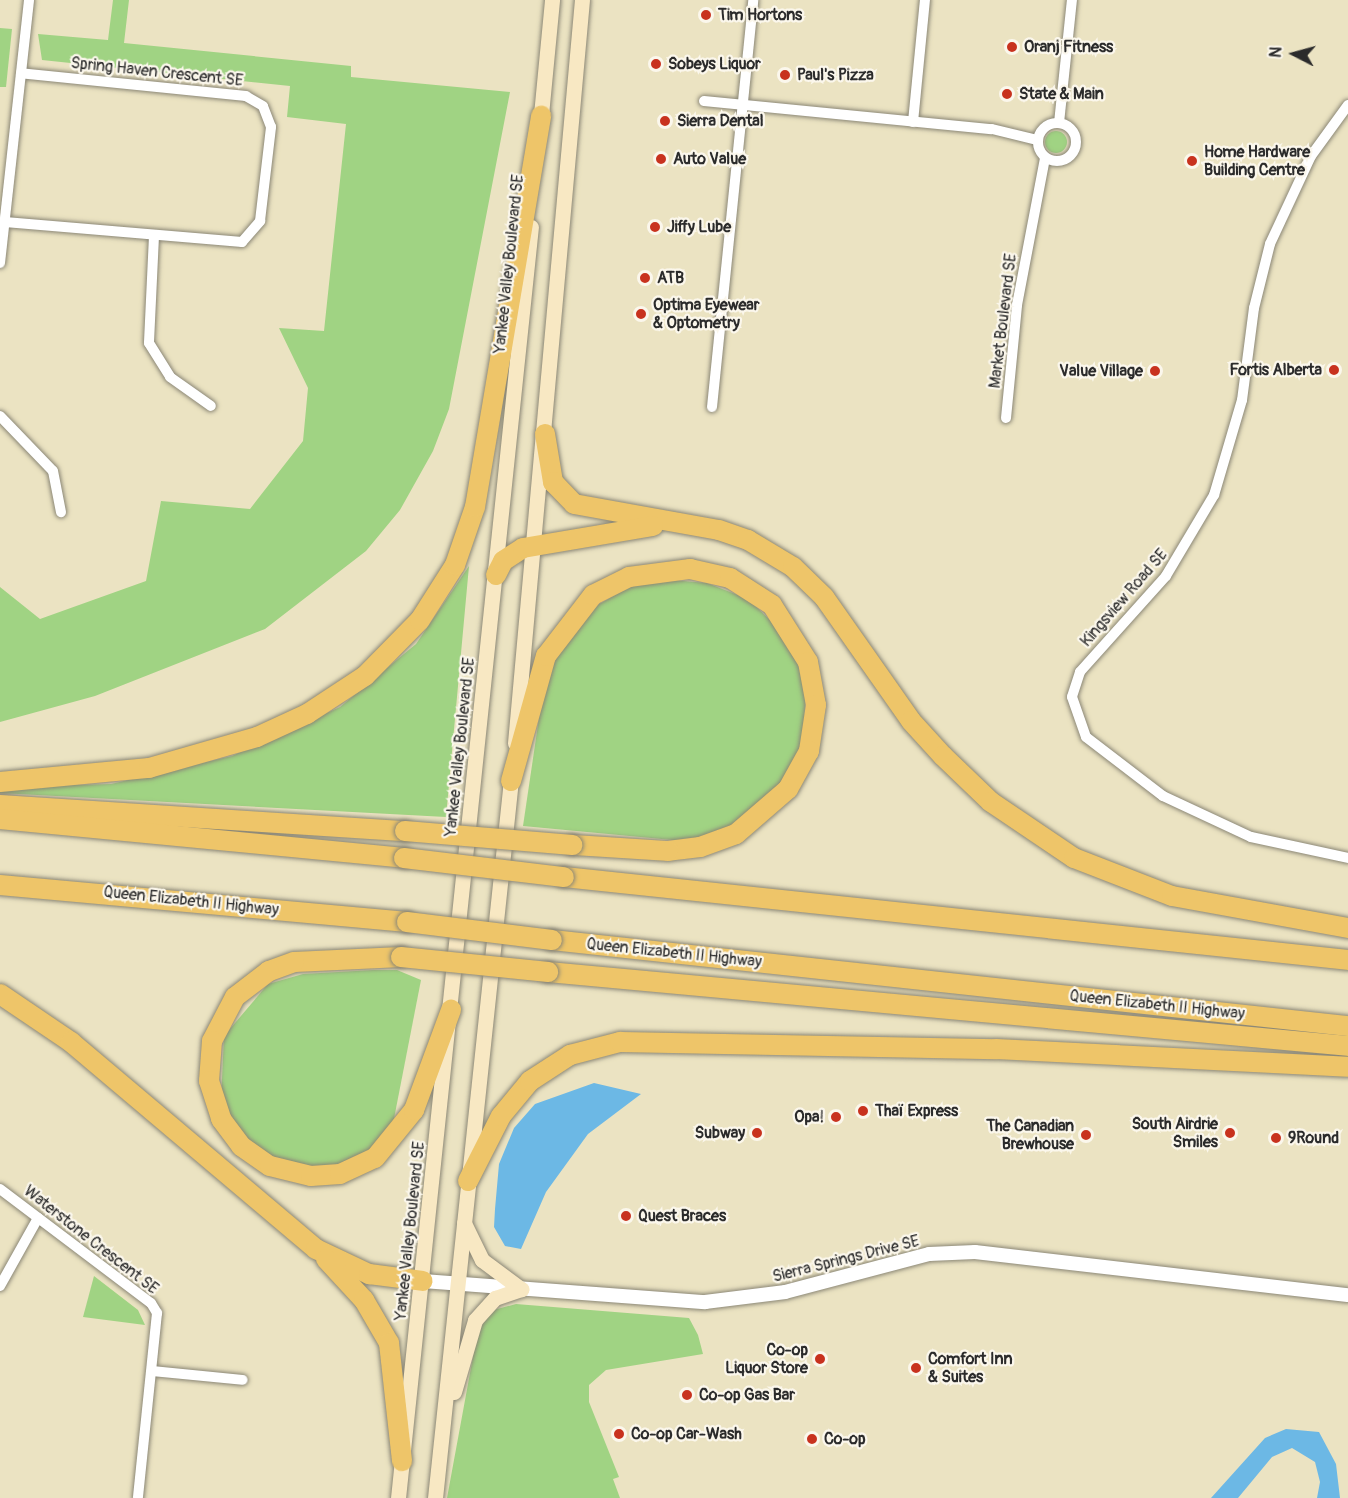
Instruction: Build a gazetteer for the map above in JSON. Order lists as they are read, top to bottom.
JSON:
{
  "streets": {
    "highway": ["Queen Elizabeth II Highway"],
    "main road": ["Yankee Valley Boulevard SE"],
    "street": [
      "Spring Haven Crescent SE",
      "Market Boulevard SE",
      "Kingsview Road SE",
      "Waterstone Crescent SE",
      "Sierra Springs Drive SE"
    ]
  },
  "crossings": [
    ["Yankee Valley Boulevard SE", "Sierra Springs Drive SE"]
  ],
  "places": [
    "Tim Hortons",
    "Oranj Fitness",
    "Sobeys Liquor",
    "Paul's Pizza",
    "State & Main",
    "Sierra Dental",
    "Auto Value",
    "Home Hardware Building Centre",
    "Jiffy Lube",
    "ATB",
    "Optima Eyewear & Optometry",
    "Fortis Alberta",
    "Value Village",
    "Thaï Express",
    "Opa!",
    "Subway",
    "South Airdrie Smiles",
    "The Canadian Brewhouse",
    "9Round",
    "Quest Braces",
    "Co-op Liquor Store",
    "Comfort Inn & Suites",
    "Co-op Gas Bar",
    "Co-op Car-Wash",
    "Co-op"
  ],
  "north": "left"
}
